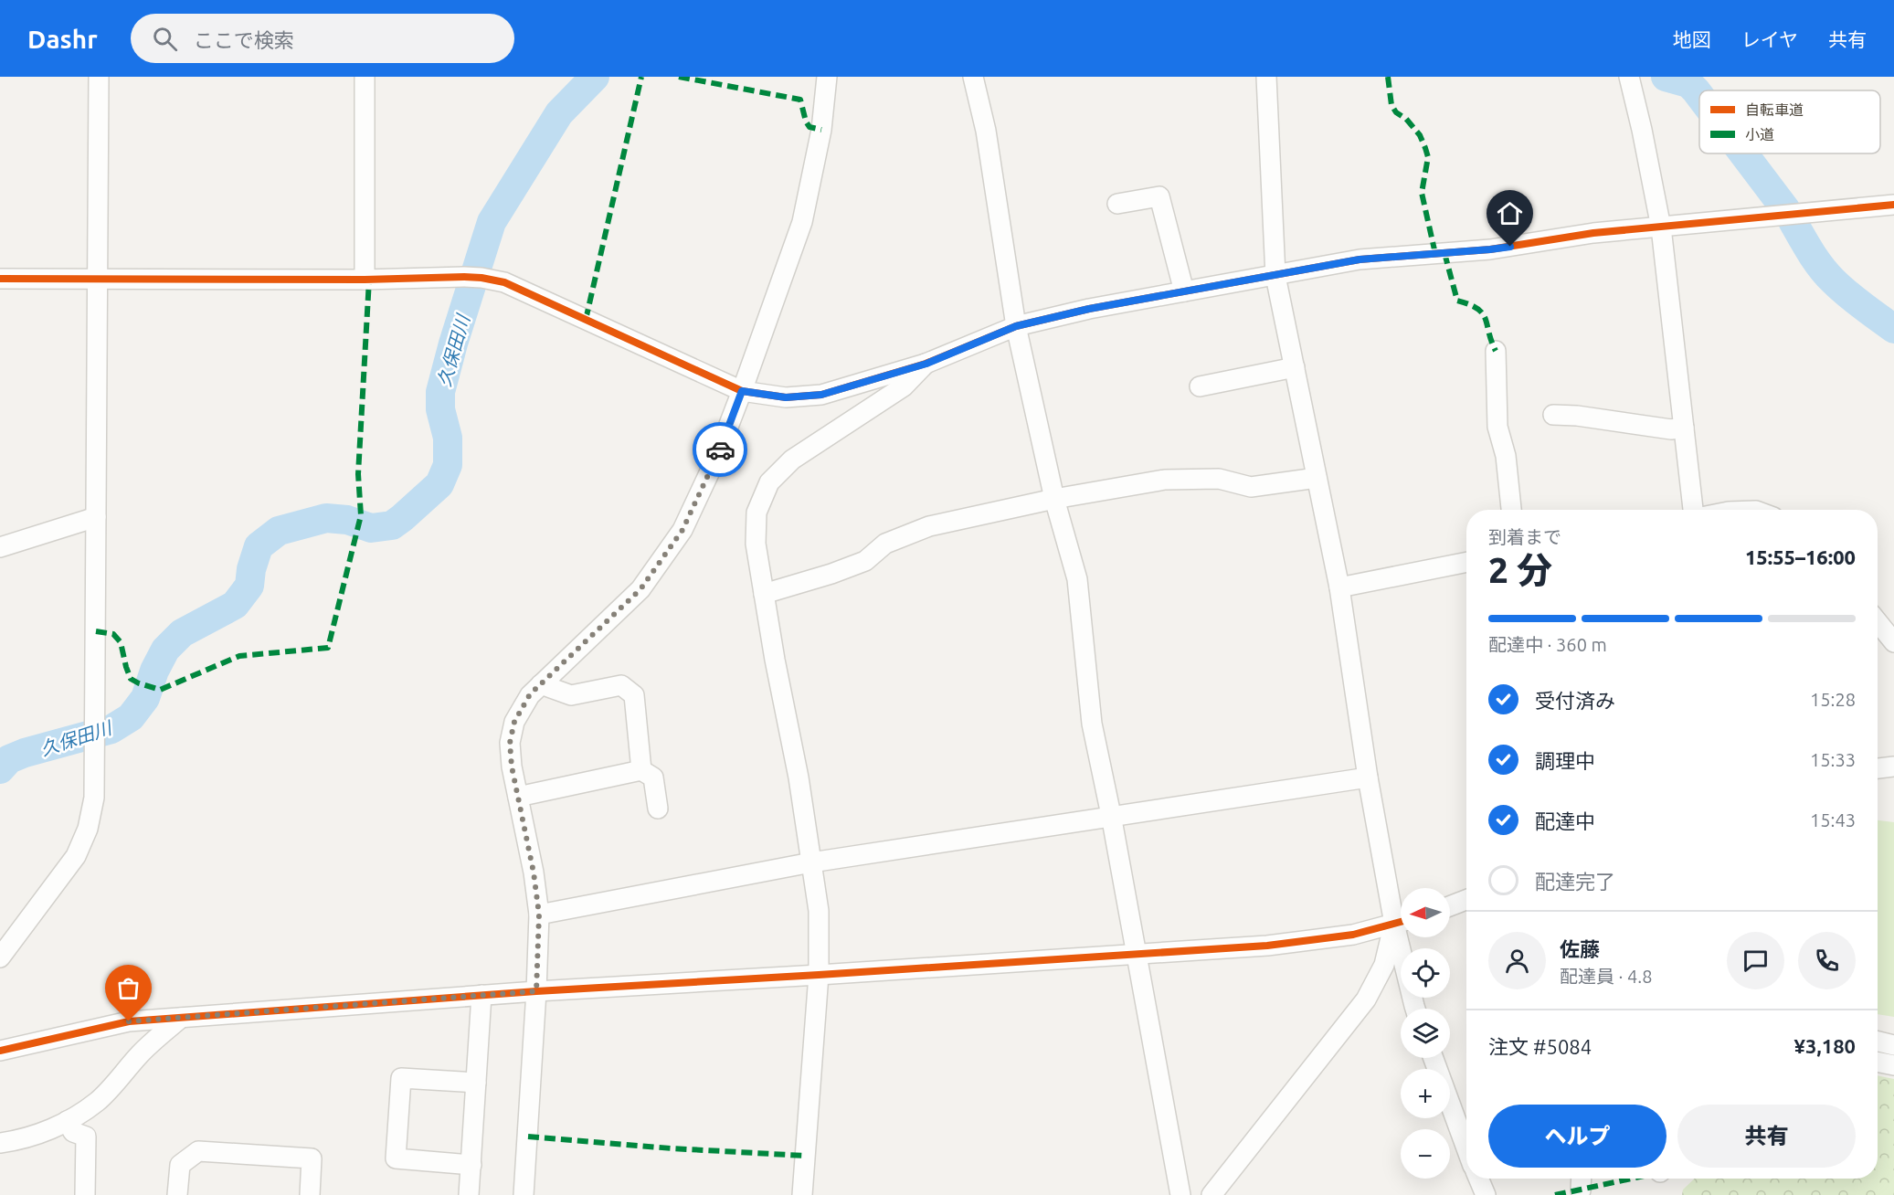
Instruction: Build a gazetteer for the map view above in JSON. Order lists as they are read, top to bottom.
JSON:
{
  "water": ["久保田川"],
  "legend": ["自転車道", "小道"],
  "north": "left",
  "page": {
    "header": "Dashr",
    "search": "ここで検索",
    "nav": ["地図", "レイヤ", "共有"],
    "heading": ["2 分", "到着まで", "15:55–16:00"],
    "panel": [
      "佐藤",
      "配達員 · 4.8",
      "注文 #5084",
      "¥3,180"
    ],
    "bar": "配達中 · 360 m",
    "list": [
      ["受付済み", "15:28"],
      ["調理中", "15:33"],
      ["配達中", "15:43"],
      "配達完了"
    ],
    "map_buttons": ["+", "−"],
    "buttons": ["ヘルプ", "共有"]
  }
}
